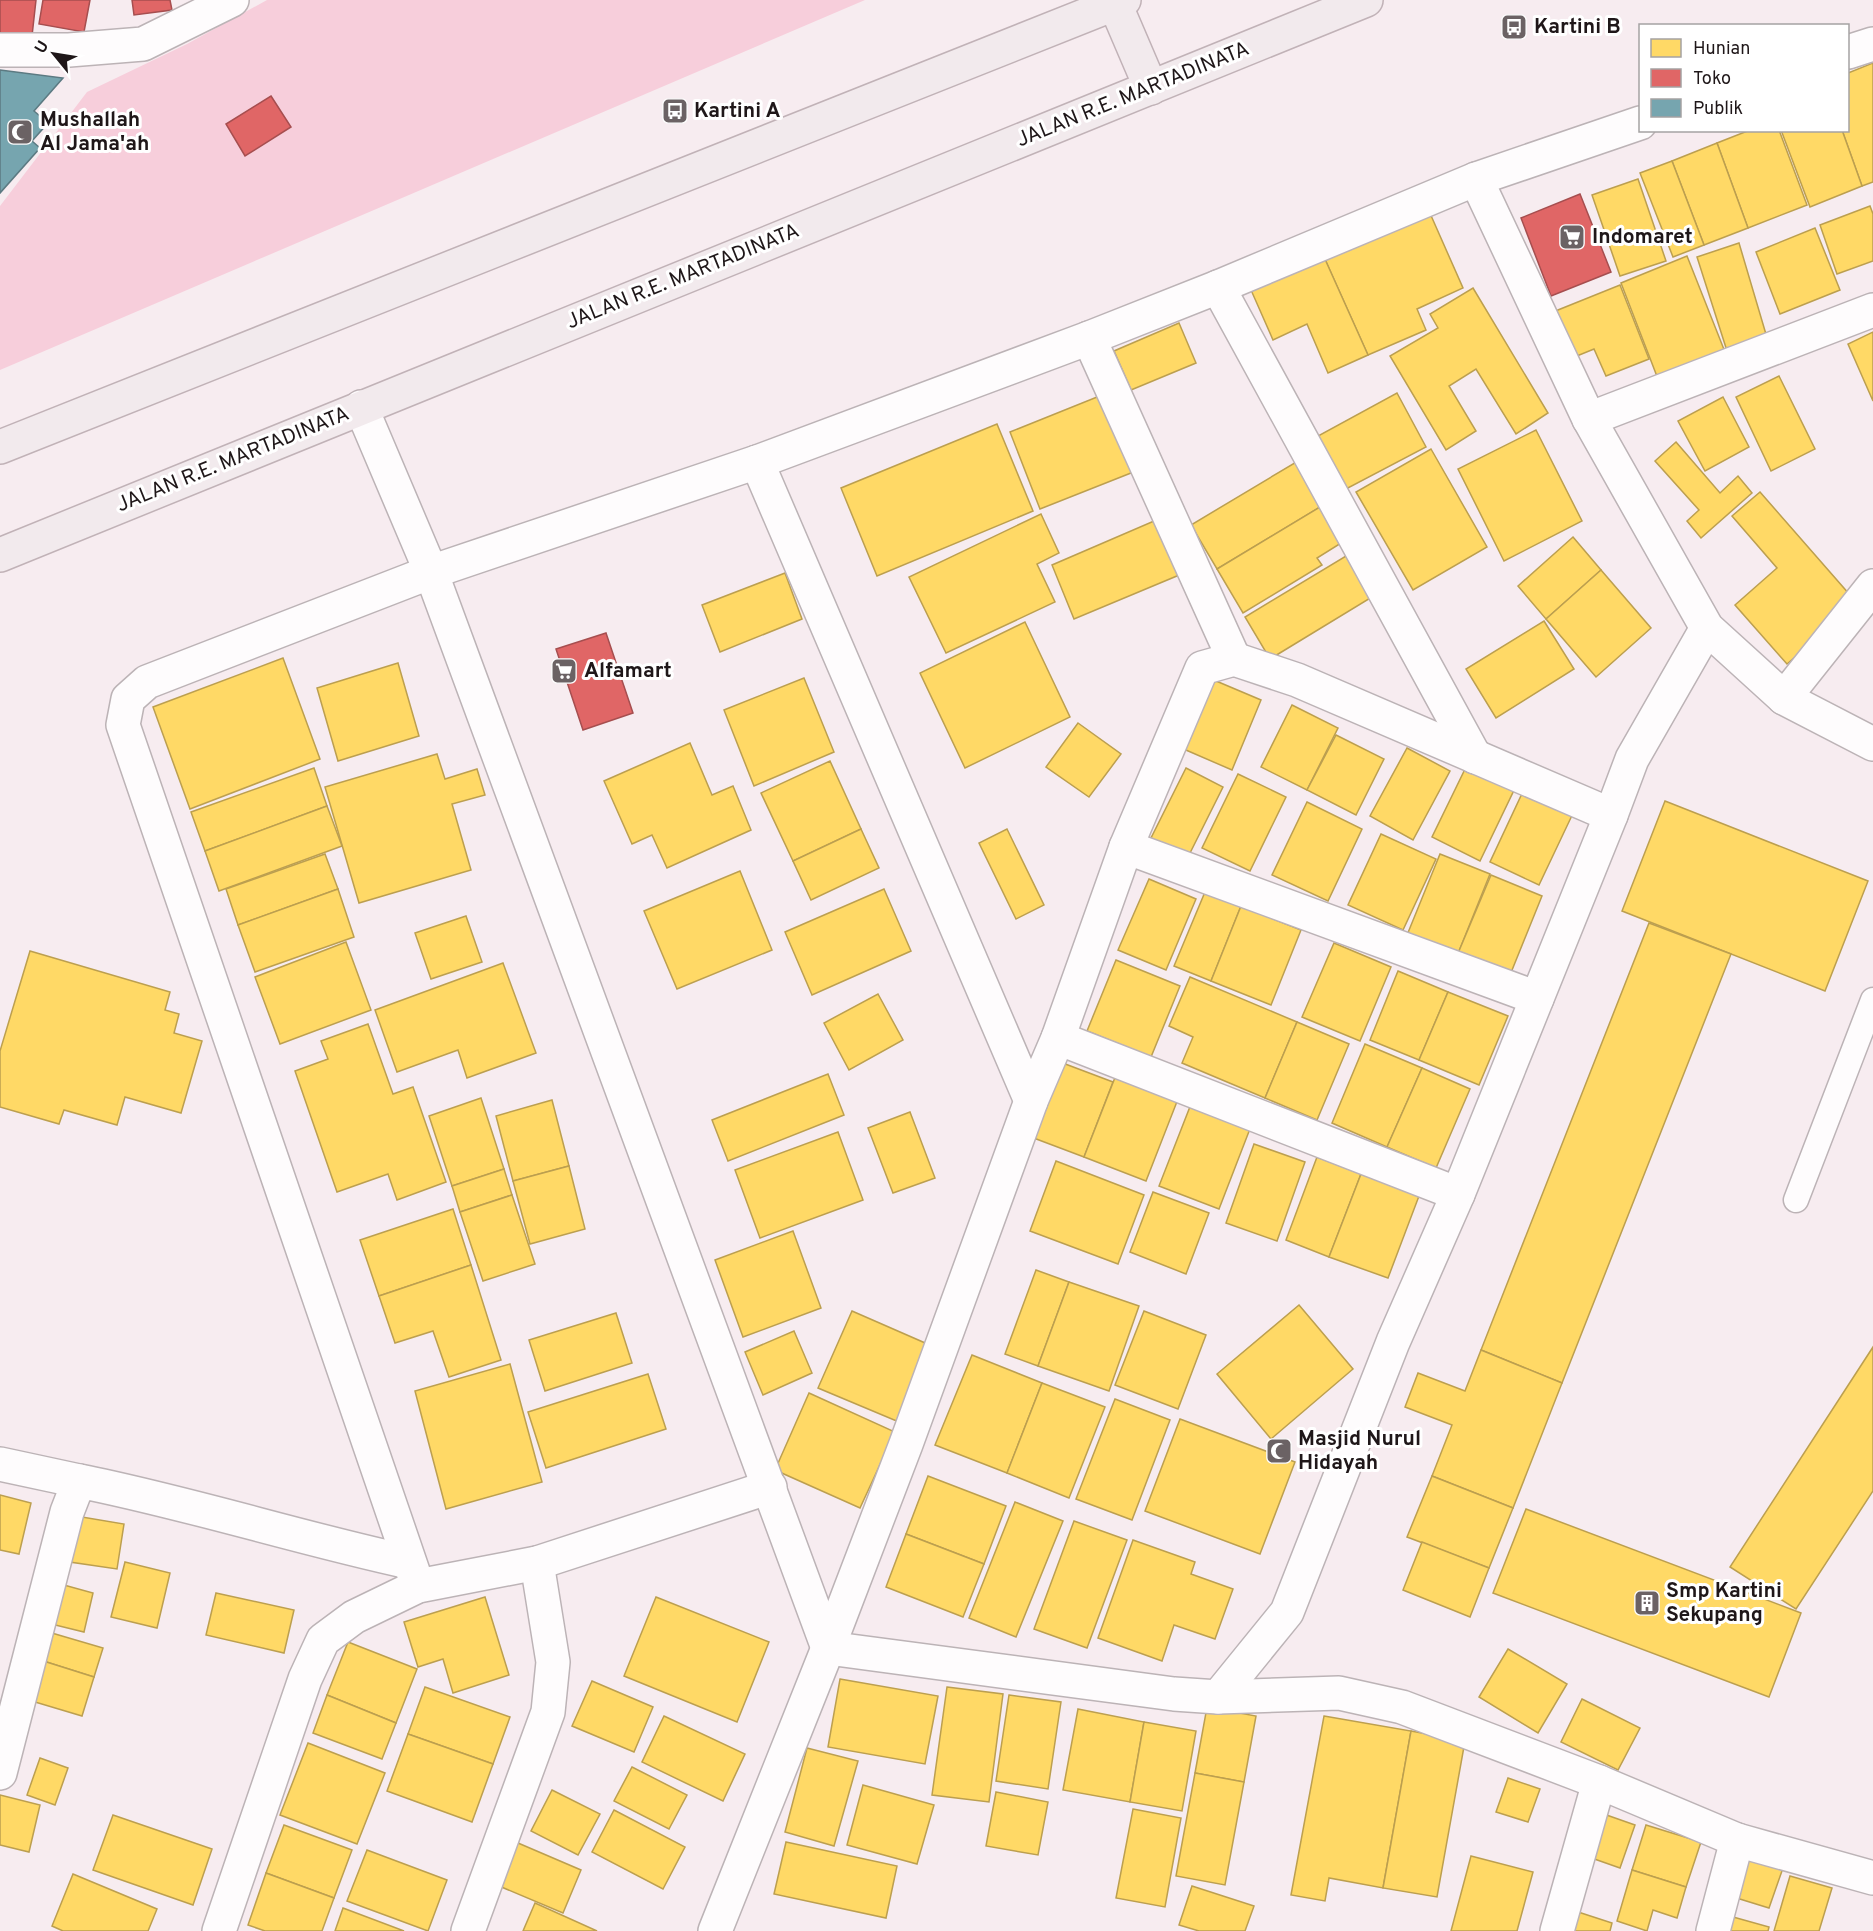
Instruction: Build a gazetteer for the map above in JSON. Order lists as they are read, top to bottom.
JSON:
{
  "streets": {
    "highway": ["JALAN R.E. MARTADINATA"]
  },
  "places": {
    "bus stop": ["Kartini B", "Kartini A"],
    "mosque": ["Mushallah Al Jama'ah", "Masjid Nurul Hidayah"],
    "supermarket": ["Indomaret", "Alfamart"],
    "building": ["Smp Kartini Sekupang"]
  },
  "legend": ["Hunian", "Toko", "Publik"],
  "north": "top left"
}
